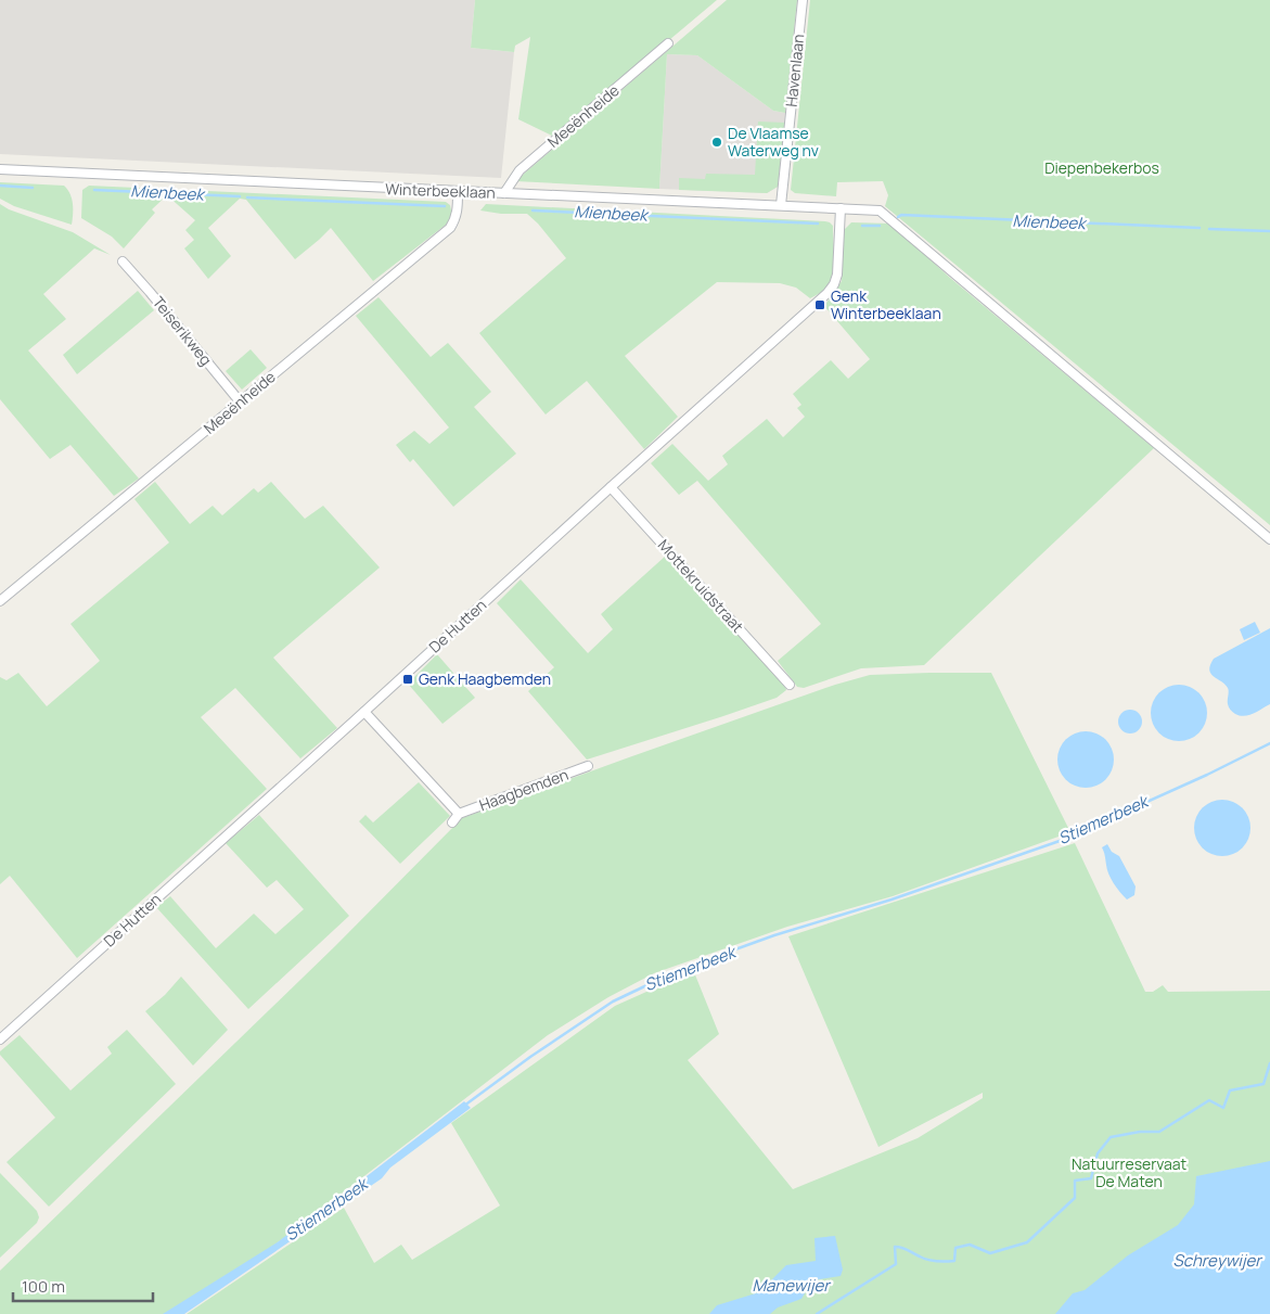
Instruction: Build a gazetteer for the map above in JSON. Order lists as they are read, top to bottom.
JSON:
{
  "streets": {
    "street": [
      "Havenlaan",
      "Meeënheide",
      "Winterbeeklaan",
      "Teiserikweg",
      "Mottekruidstraat",
      "De Hutten",
      "Haagbemden"
    ]
  },
  "crossings": [
    ["Havenlaan", "Winterbeeklaan"],
    ["Meeënheide", "Winterbeeklaan"],
    ["Meeënheide", "Teiserikweg"],
    ["Winterbeeklaan", "De Hutten"],
    ["Mottekruidstraat", "De Hutten"]
  ],
  "water": [
    "Mienbeek",
    "Stiemerbeek",
    "Schreywijer",
    "Manewijer"
  ],
  "parks": ["Diepenbekerbos", "Natuurreservaat De Maten"],
  "places": {
    "other": ["De Vlaamse Waterweg nv"],
    "transit": ["Genk Winterbeeklaan", "Genk Haagbemden"]
  },
  "scale_bar": "100 m"
}
